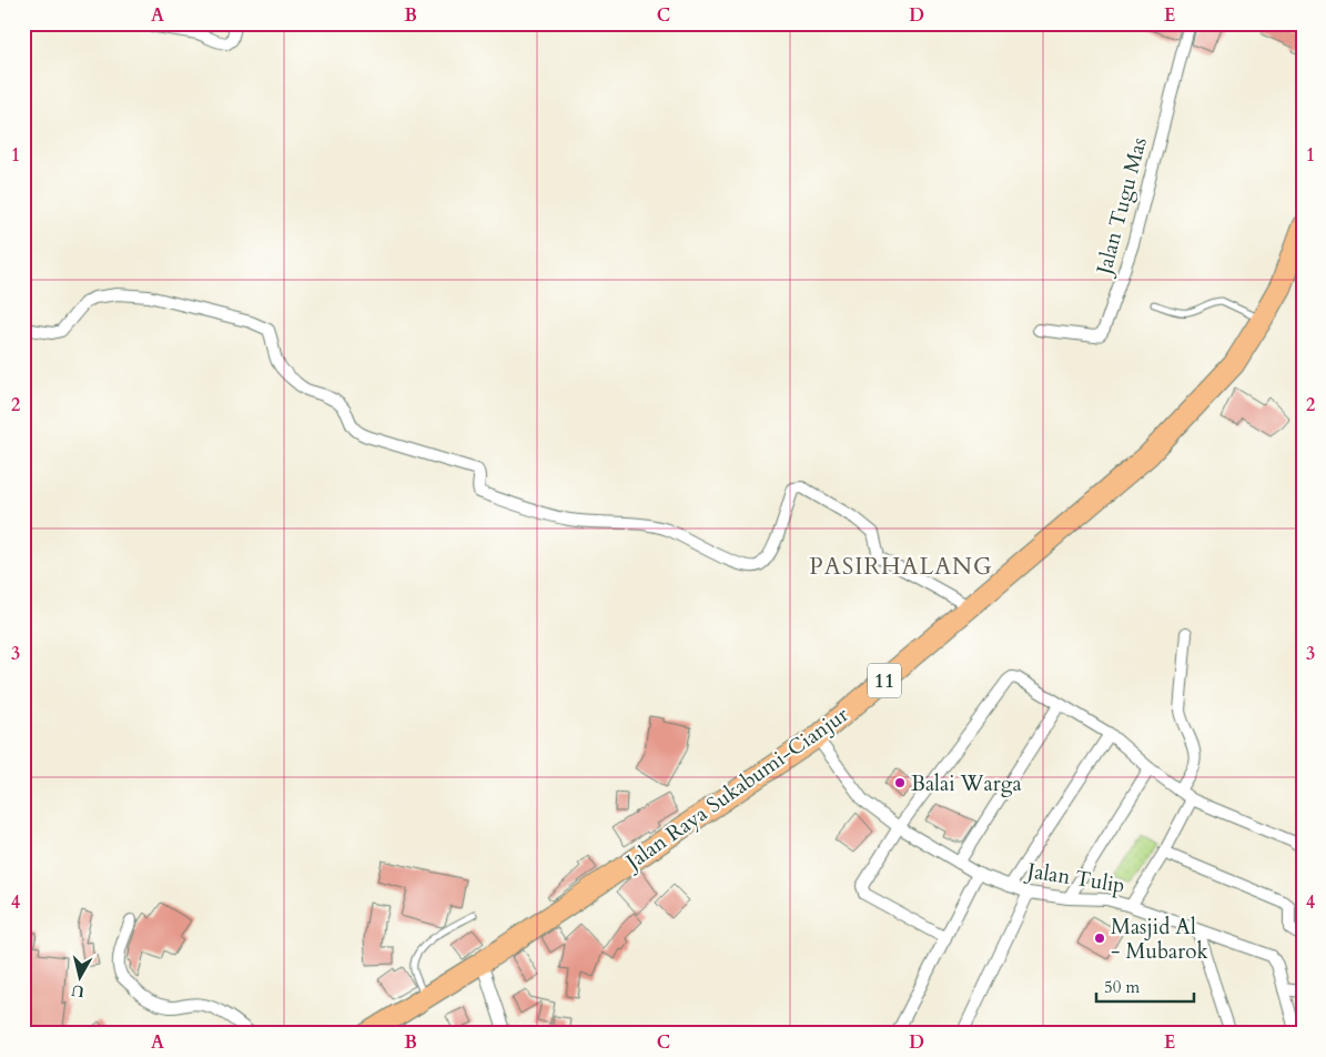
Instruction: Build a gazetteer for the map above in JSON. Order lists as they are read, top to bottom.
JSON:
{
  "streets": {
    "highway": ["11", "Jalan Raya Sukabumi-Cianjur"],
    "street": ["Jalan Tugu Mas", "Jalan Tulip"]
  },
  "crossings": [
    ["Jalan Raya Sukabumi-Cianjur", "Jalan Tulip"]
  ],
  "districts": ["PASIRHALANG"],
  "places": ["Balai Warga", "Masjid Al - Mubarok"],
  "scale_bar": "50 m",
  "north": "bottom",
  "grid": {
    "columns": [
      "A",
      "B",
      "C",
      "D",
      "E"
    ],
    "rows": [
      "1",
      "2",
      "3",
      "4"
    ]
  }
}
